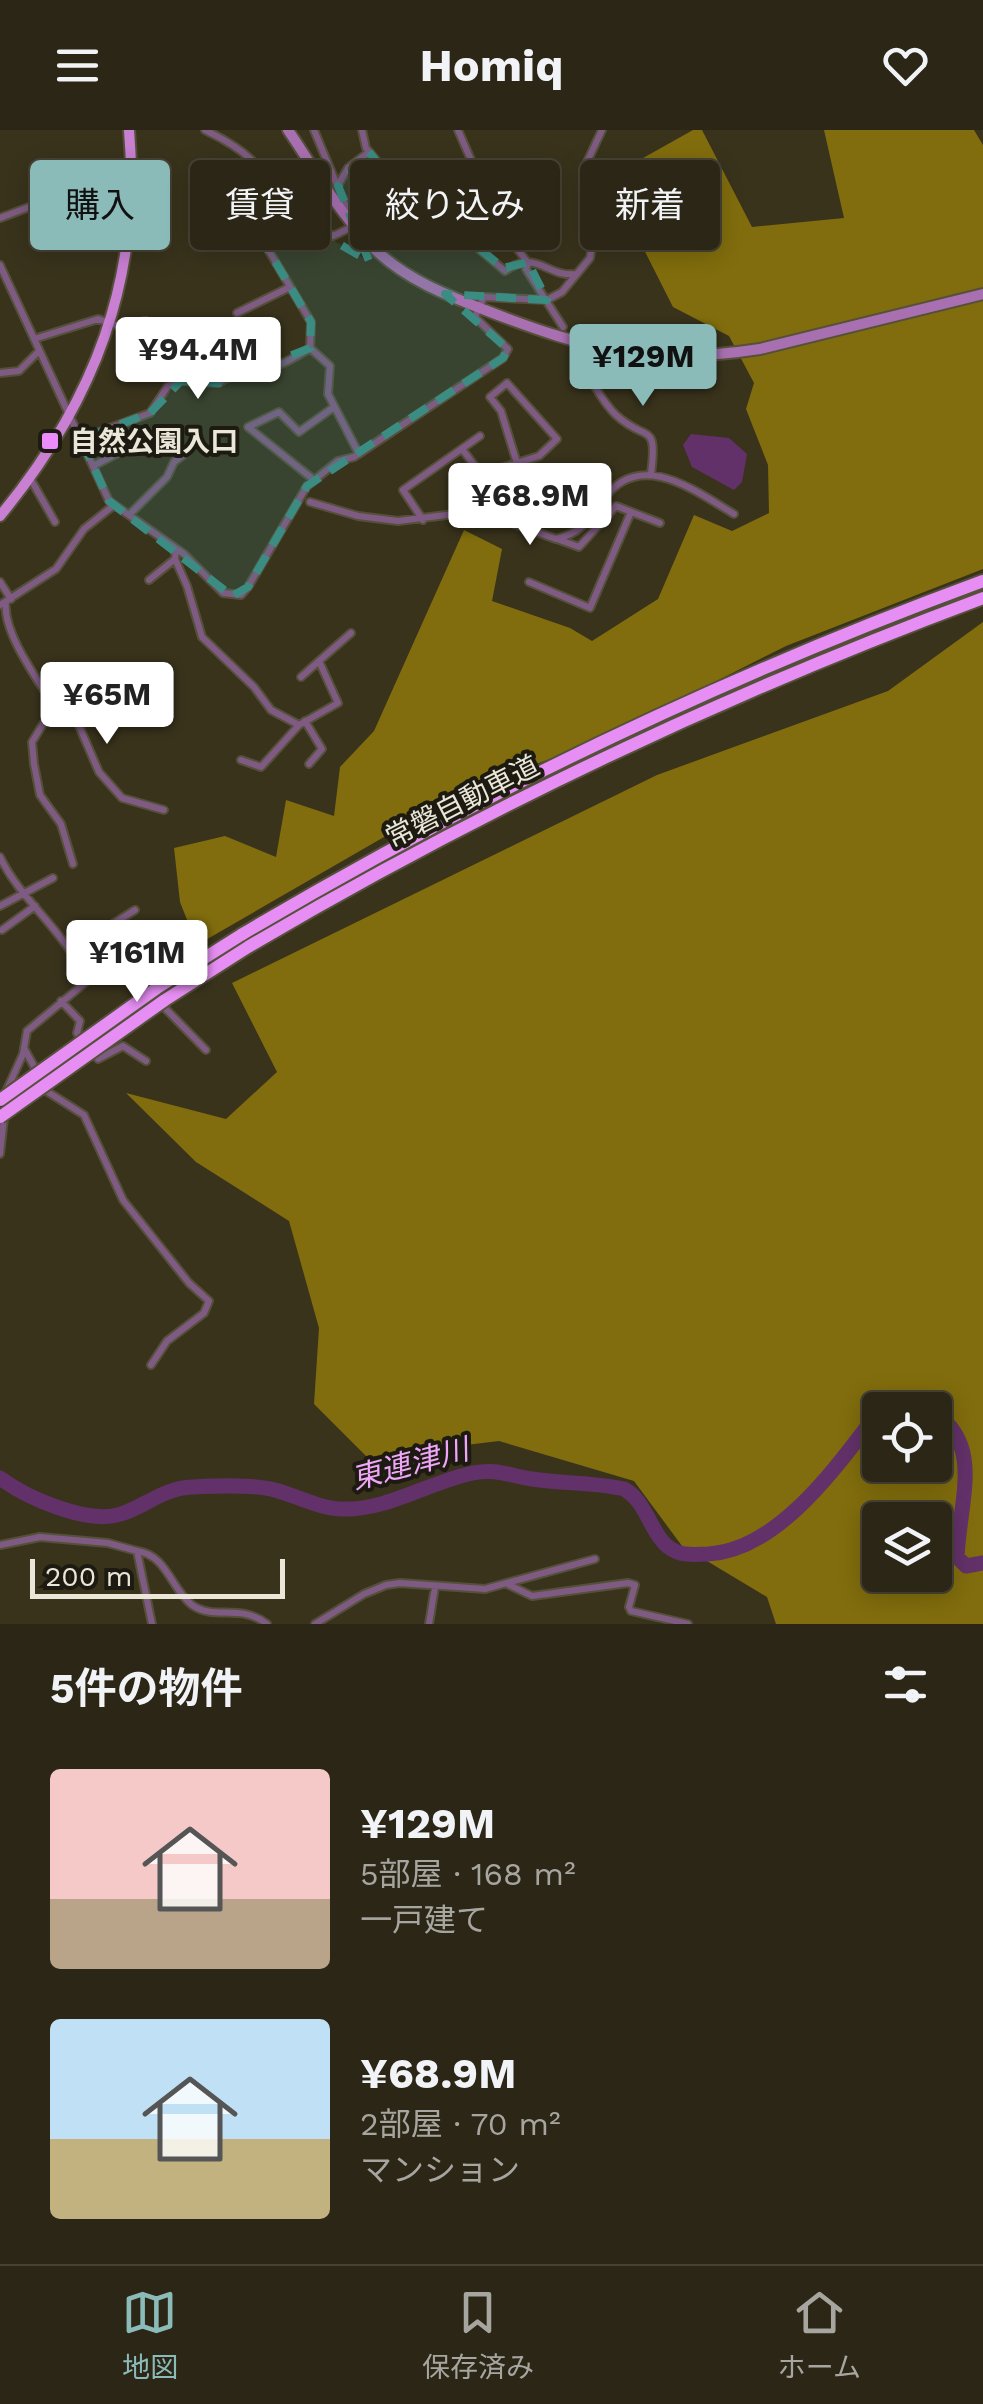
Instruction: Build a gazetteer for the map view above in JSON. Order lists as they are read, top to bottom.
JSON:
{
  "streets": {
    "highway": ["常磐自動車道"]
  },
  "water": ["東連津川"],
  "places": {
    "transit": ["自然公園入口"]
  },
  "scale_bar": "200 m",
  "page": {
    "header": "Homiq",
    "chip": [
      "購入",
      "賃貸",
      "絞り込み",
      "新着"
    ],
    "price": [
      "¥94.4M",
      "¥129M",
      "¥68.9M",
      "¥65M",
      "¥161M"
    ],
    "scale": "200 m",
    "heading": "5件の物件",
    "list": [
      {
        "name": "¥129M",
        "note": "5部屋 · 168 m² · 一戸建て"
      },
      {
        "name": "¥68.9M",
        "note": "2部屋 · 70 m² · マンション"
      }
    ],
    "tabs": ["地図", "保存済み", "ホーム"]
  }
}
